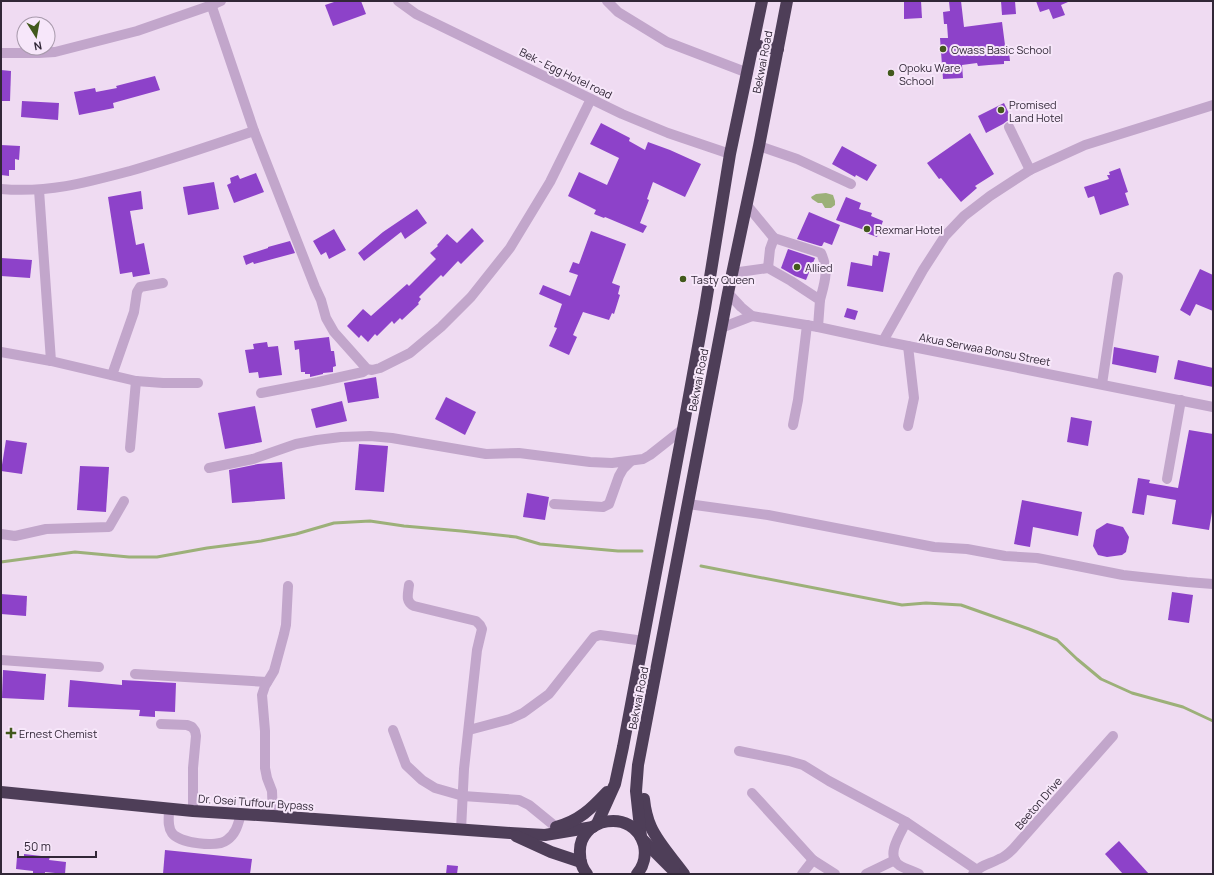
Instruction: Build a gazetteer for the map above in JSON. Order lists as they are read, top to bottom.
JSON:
{
  "streets": {
    "highway": ["Bekwai Road", "Dr. Osei Tuffour Bypass"],
    "street": ["Bek - Egg Hotel road", "Akua Serwaa Bonsu Street", "Beeton Drive"]
  },
  "crossings": [
    ["Bekwai Road", "Bek - Egg Hotel road"],
    ["Bekwai Road", "Dr. Osei Tuffour Bypass"]
  ],
  "places": {
    "other": [
      "Owass Basic School",
      "Opoku Ware School",
      "Promised Land Hotel",
      "Rexmar Hotel",
      "Allied",
      "Tasty Queen"
    ],
    "health": ["Ernest Chemist"]
  },
  "scale_bar": "50 m",
  "north": "bottom"
}
